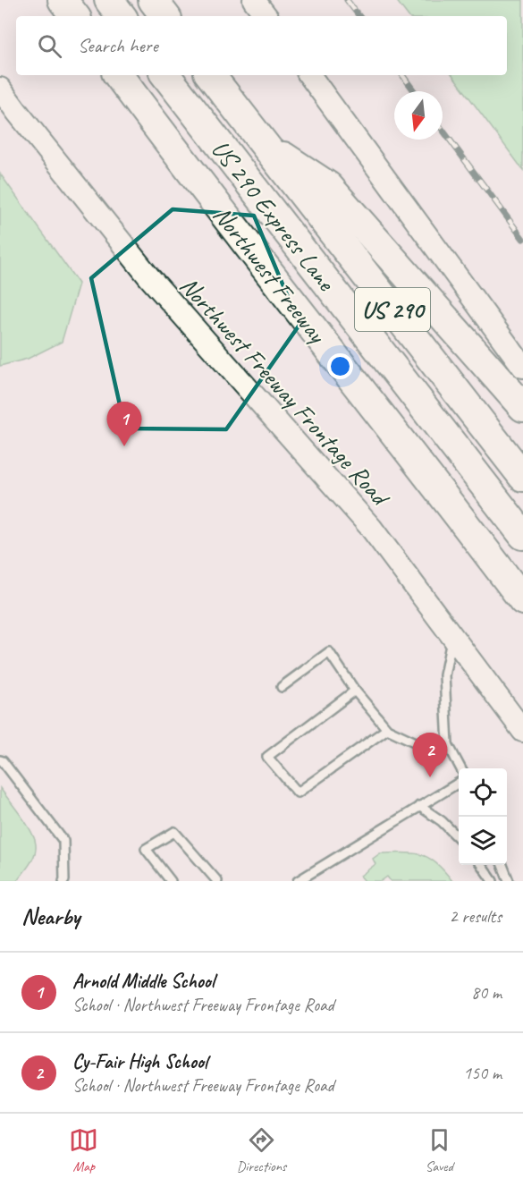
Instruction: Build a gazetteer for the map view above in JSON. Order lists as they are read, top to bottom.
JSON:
{
  "streets": {
    "highway": ["US 290 Express Lane", "Northwest Freeway", "US 290"],
    "main road": ["Northwest Freeway Frontage Road"]
  },
  "north": "bottom",
  "page": {
    "search": "Search here",
    "pins": ["1", "2"],
    "heading": ["Nearby", "2 results"],
    "list": [
      {
        "mark": "1",
        "name": "Arnold Middle School",
        "note": "School · Northwest Freeway Frontage Road",
        "value": "80 m"
      },
      {
        "mark": "2",
        "name": "Cy-Fair High School",
        "note": "School · Northwest Freeway Frontage Road",
        "value": "150 m"
      }
    ],
    "nav": ["Map", "Directions", "Saved"]
  }
}
